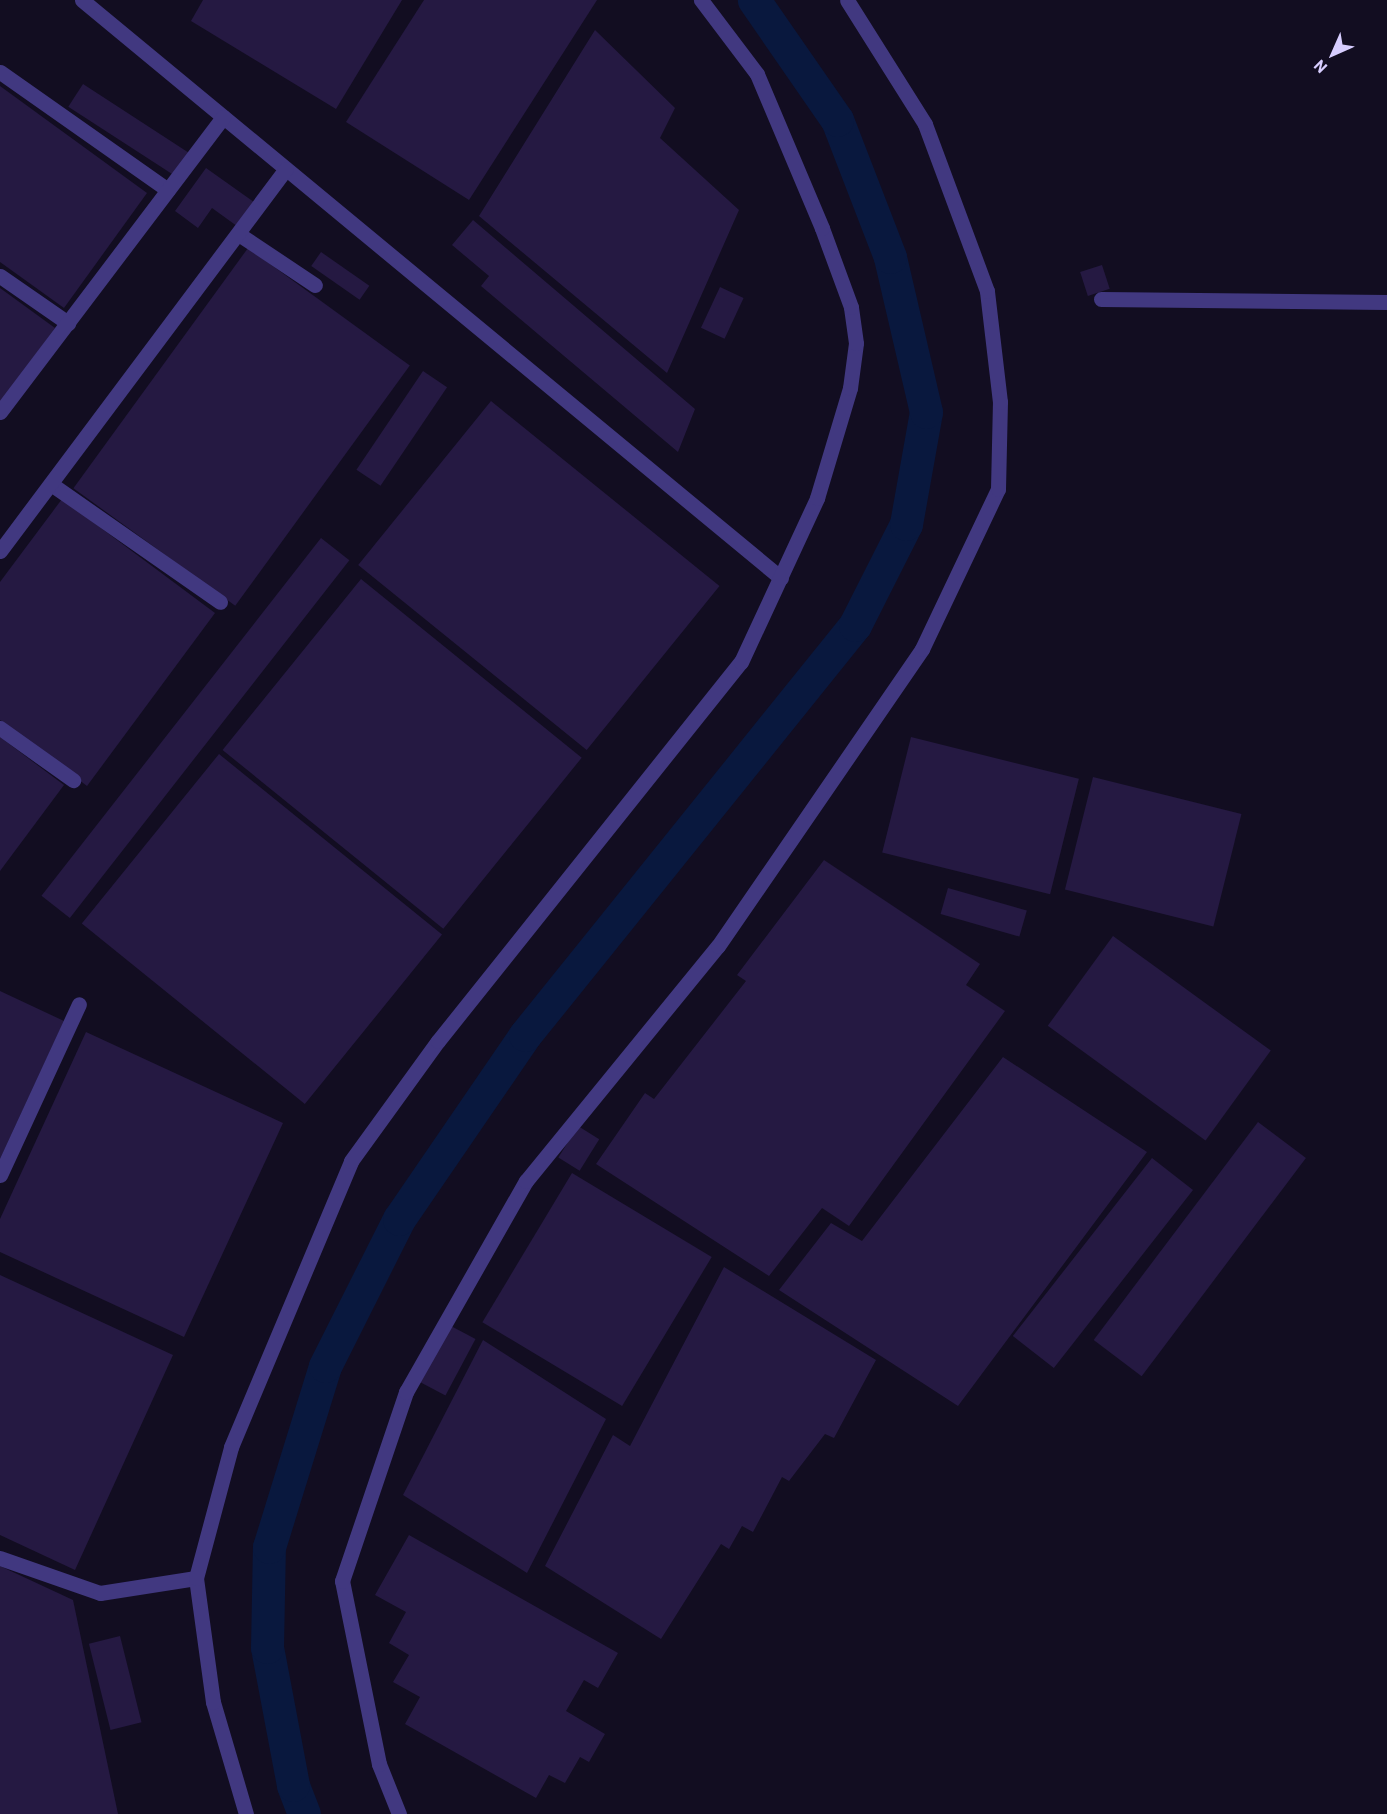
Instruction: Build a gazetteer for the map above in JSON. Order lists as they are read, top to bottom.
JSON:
{
  "north": "bottom left"
}
